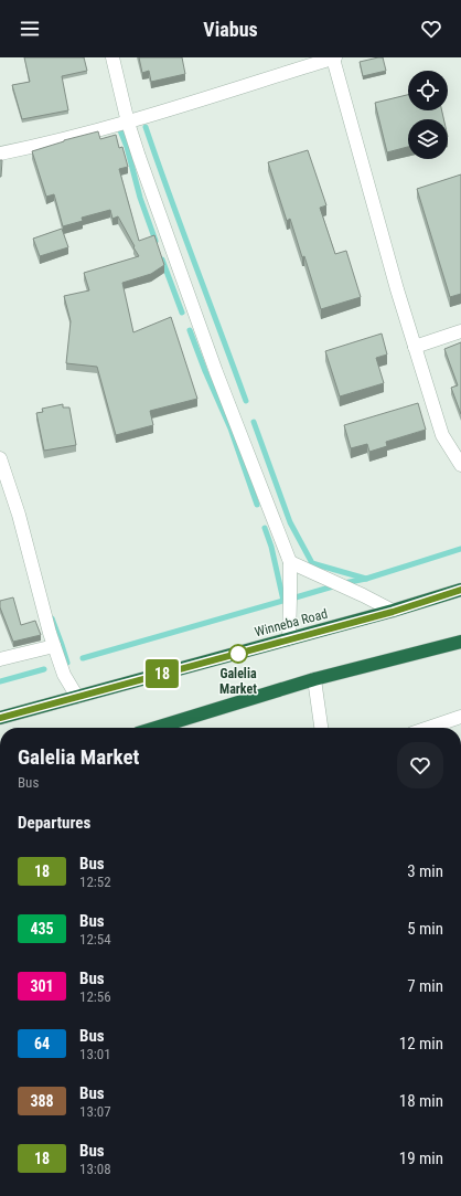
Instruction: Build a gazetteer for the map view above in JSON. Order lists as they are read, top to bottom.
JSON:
{
  "streets": {
    "highway": ["Winneba Road"]
  },
  "places": ["Galelia Market"],
  "lines": ["bus line 18"],
  "page": {
    "header": "Viabus",
    "on_map": "18",
    "heading": [
      ["Galelia Market", "Bus"],
      "Departures"
    ],
    "list": [
      {
        "mark": "18",
        "name": "Bus",
        "note": "12:52",
        "value": "3 min"
      },
      {
        "mark": "435",
        "name": "Bus",
        "note": "12:54",
        "value": "5 min"
      },
      {
        "mark": "301",
        "name": "Bus",
        "note": "12:56",
        "value": "7 min"
      },
      {
        "mark": "64",
        "name": "Bus",
        "note": "13:01",
        "value": "12 min"
      },
      {
        "mark": "388",
        "name": "Bus",
        "note": "13:07",
        "value": "18 min"
      },
      {
        "mark": "18",
        "name": "Bus",
        "note": "13:08",
        "value": "19 min"
      }
    ]
  }
}
